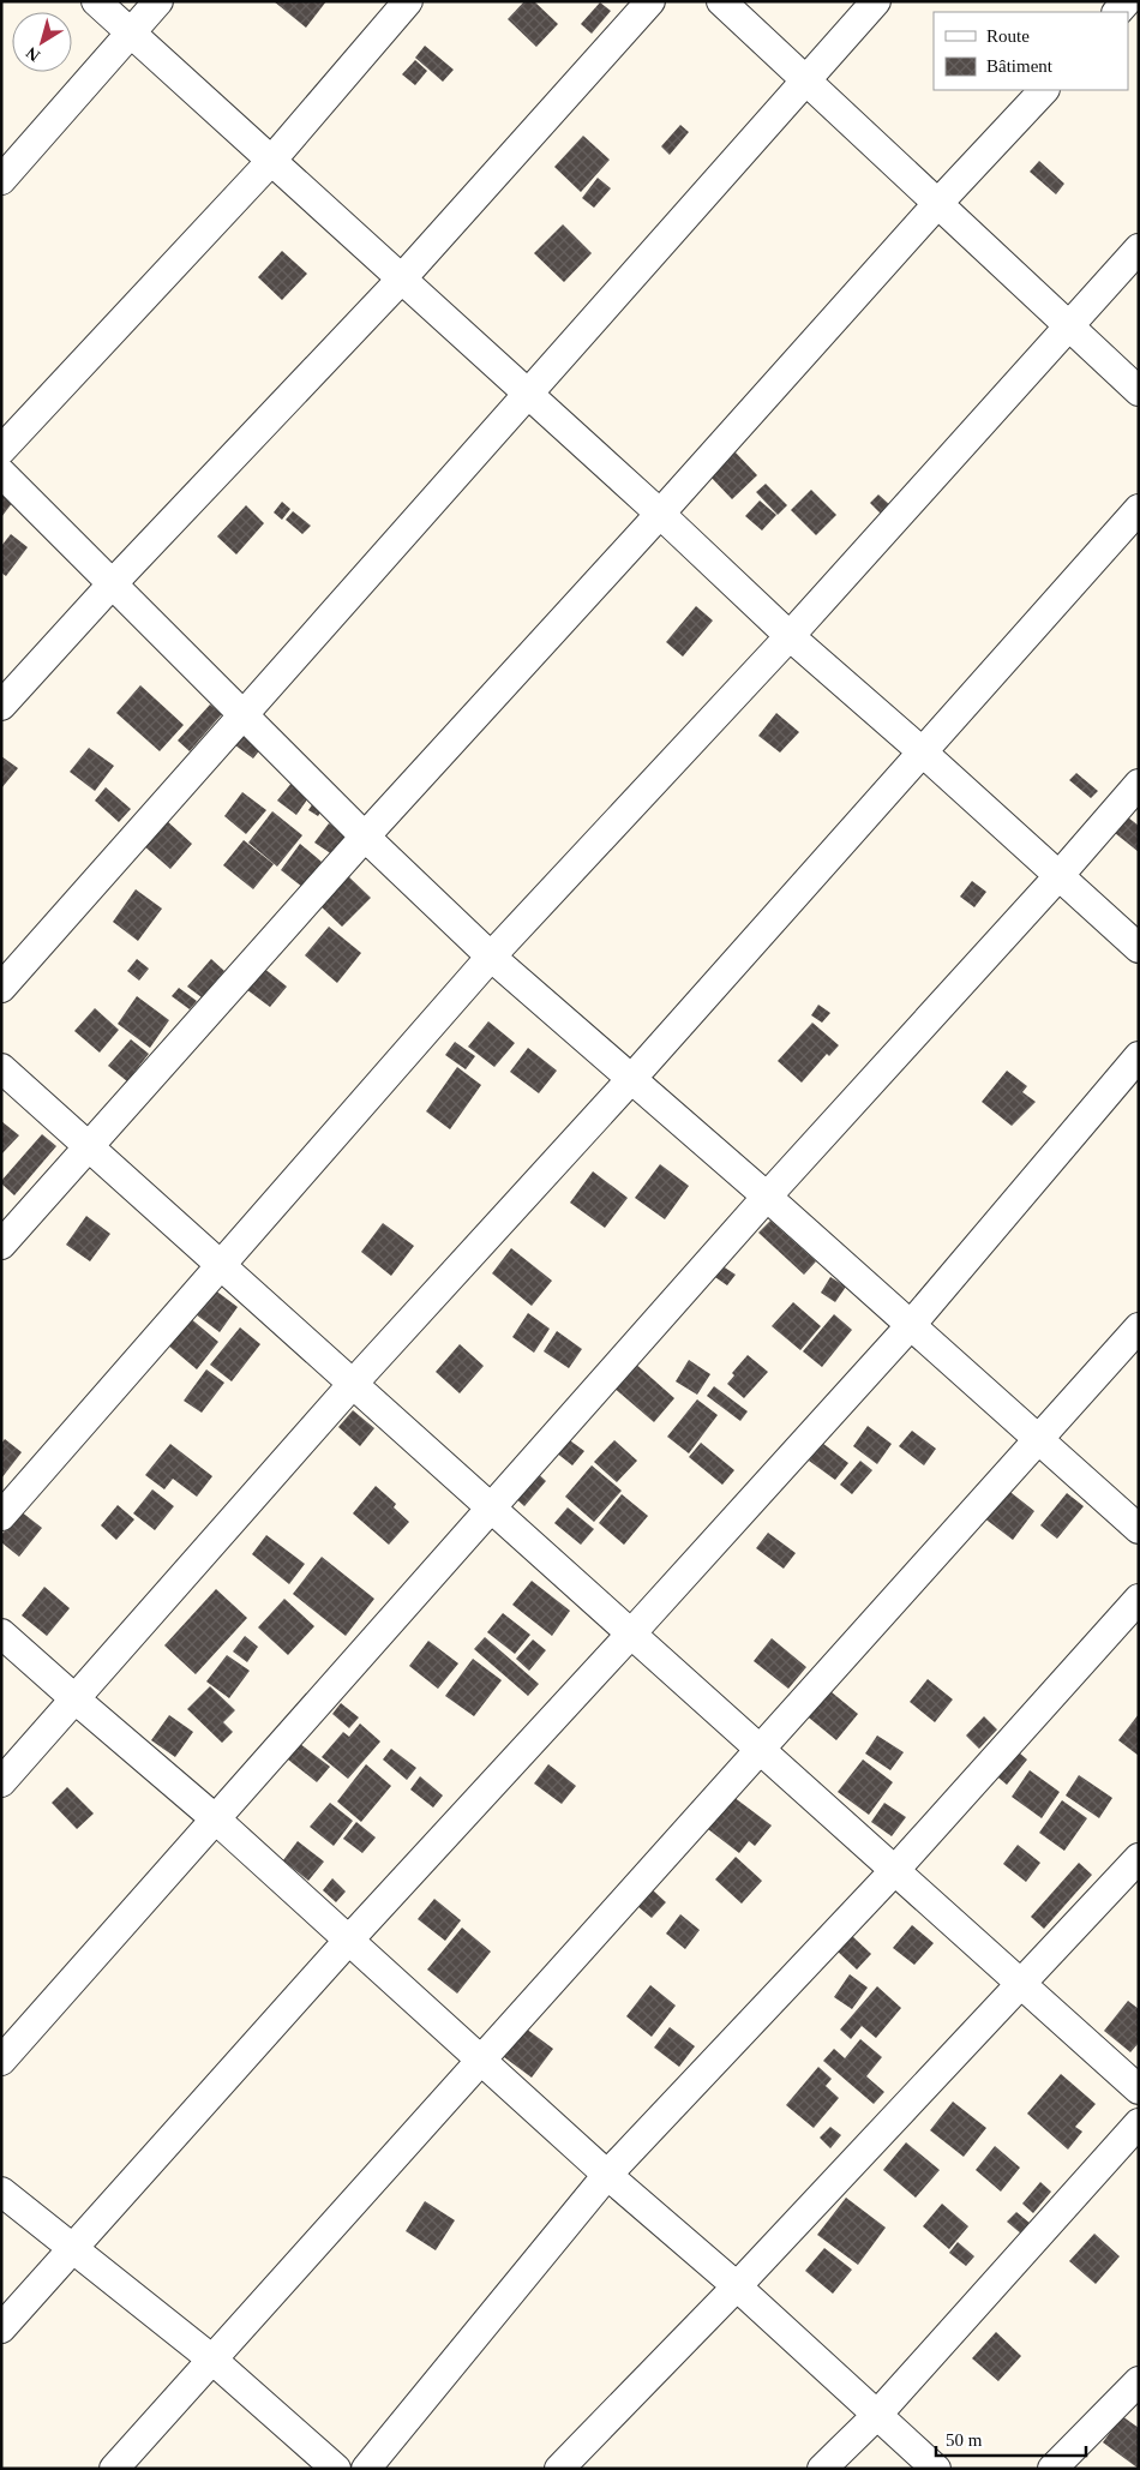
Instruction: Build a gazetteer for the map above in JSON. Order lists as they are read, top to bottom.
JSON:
{
  "legend": ["Route", "Bâtiment"],
  "scale_bar": "50 m",
  "north": "bottom left"
}
